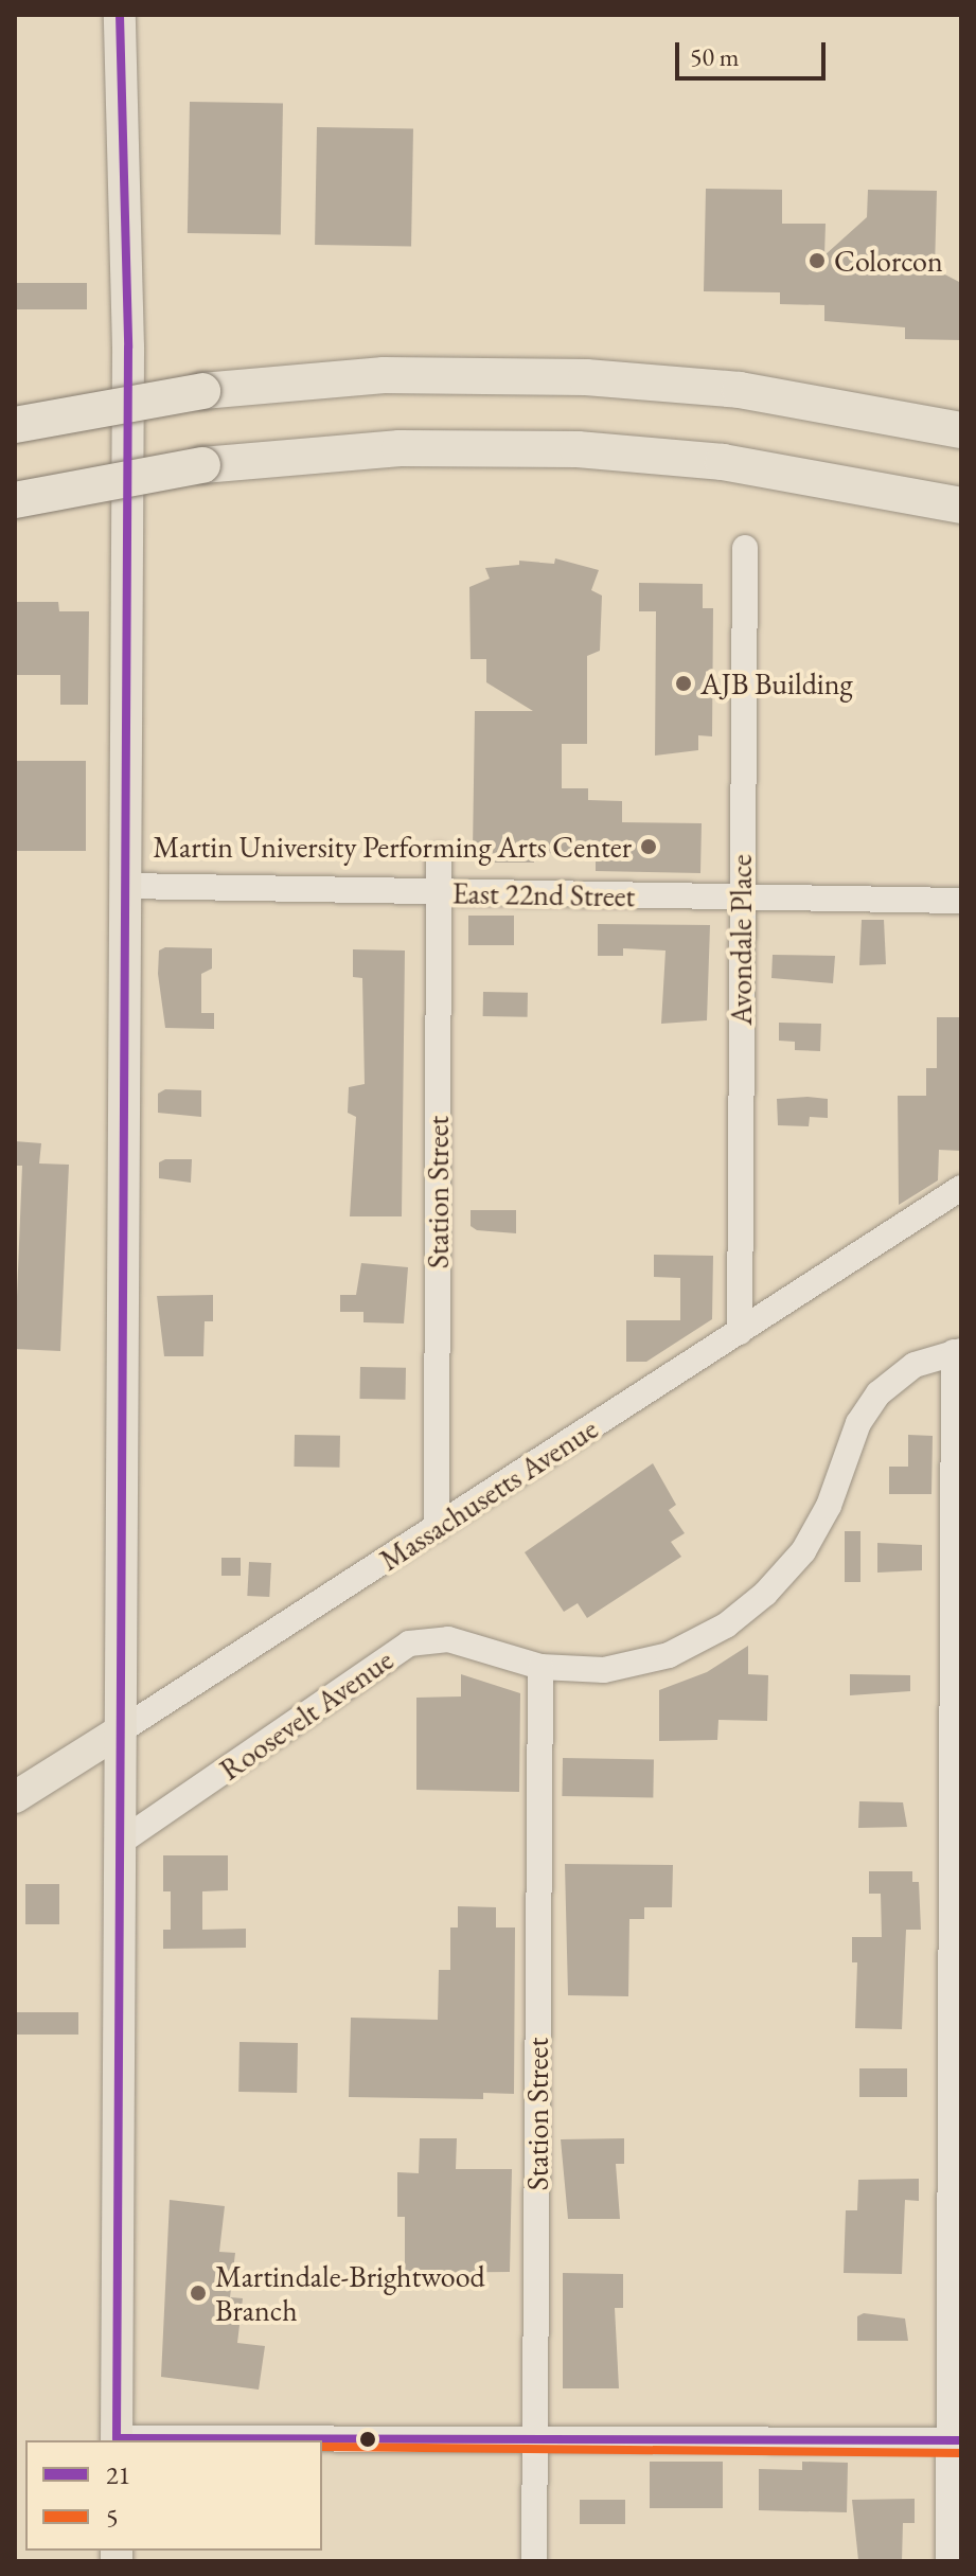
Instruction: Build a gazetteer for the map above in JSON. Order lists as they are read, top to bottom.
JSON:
{
  "streets": {
    "main road": ["Massachusetts Avenue"],
    "street": [
      "East 22nd Street",
      "Avondale Place",
      "Station Street",
      "Roosevelt Avenue"
    ]
  },
  "crossings": [
    ["East 22nd Street", "Avondale Place"],
    ["East 22nd Street", "Station Street"],
    ["Avondale Place", "Massachusetts Avenue"],
    ["Station Street", "Massachusetts Avenue"],
    ["Station Street", "Roosevelt Avenue"]
  ],
  "places": [
    "Colorcon",
    "AJB Building",
    "Martin University Performing Arts Center",
    "Martindale-Brightwood Branch"
  ],
  "lines": ["transit line 21", "transit line 5"],
  "legend": ["21", "5"],
  "scale_bar": "50 m"
}
